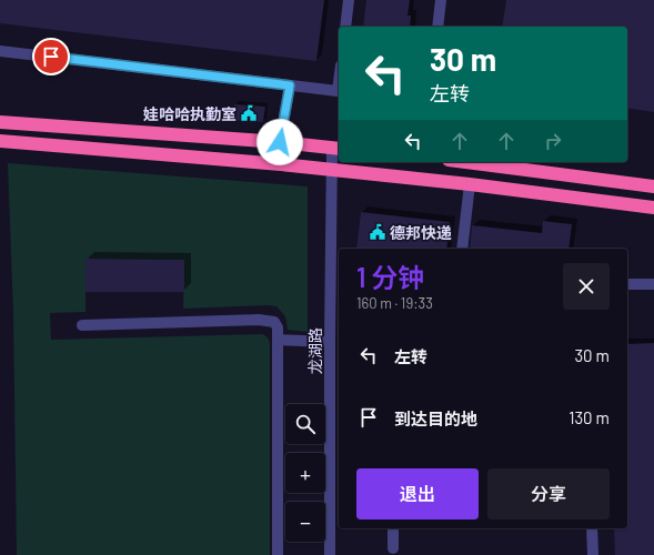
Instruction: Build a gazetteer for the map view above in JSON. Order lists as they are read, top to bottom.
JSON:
{
  "streets": {
    "street": ["龙湖路"]
  },
  "places": {
    "public building": ["娃哈哈执勤室", "德邦快递"]
  },
  "page": {
    "turn": ["30 m", "左转"],
    "heading": ["1 分钟", "160 m · 19:33"],
    "list": [
      {
        "name": "左转",
        "value": "30 m"
      },
      {
        "name": "到达目的地",
        "value": "130 m"
      }
    ],
    "map_buttons": ["+", "−"],
    "buttons": ["退出", "分享"]
  }
}
